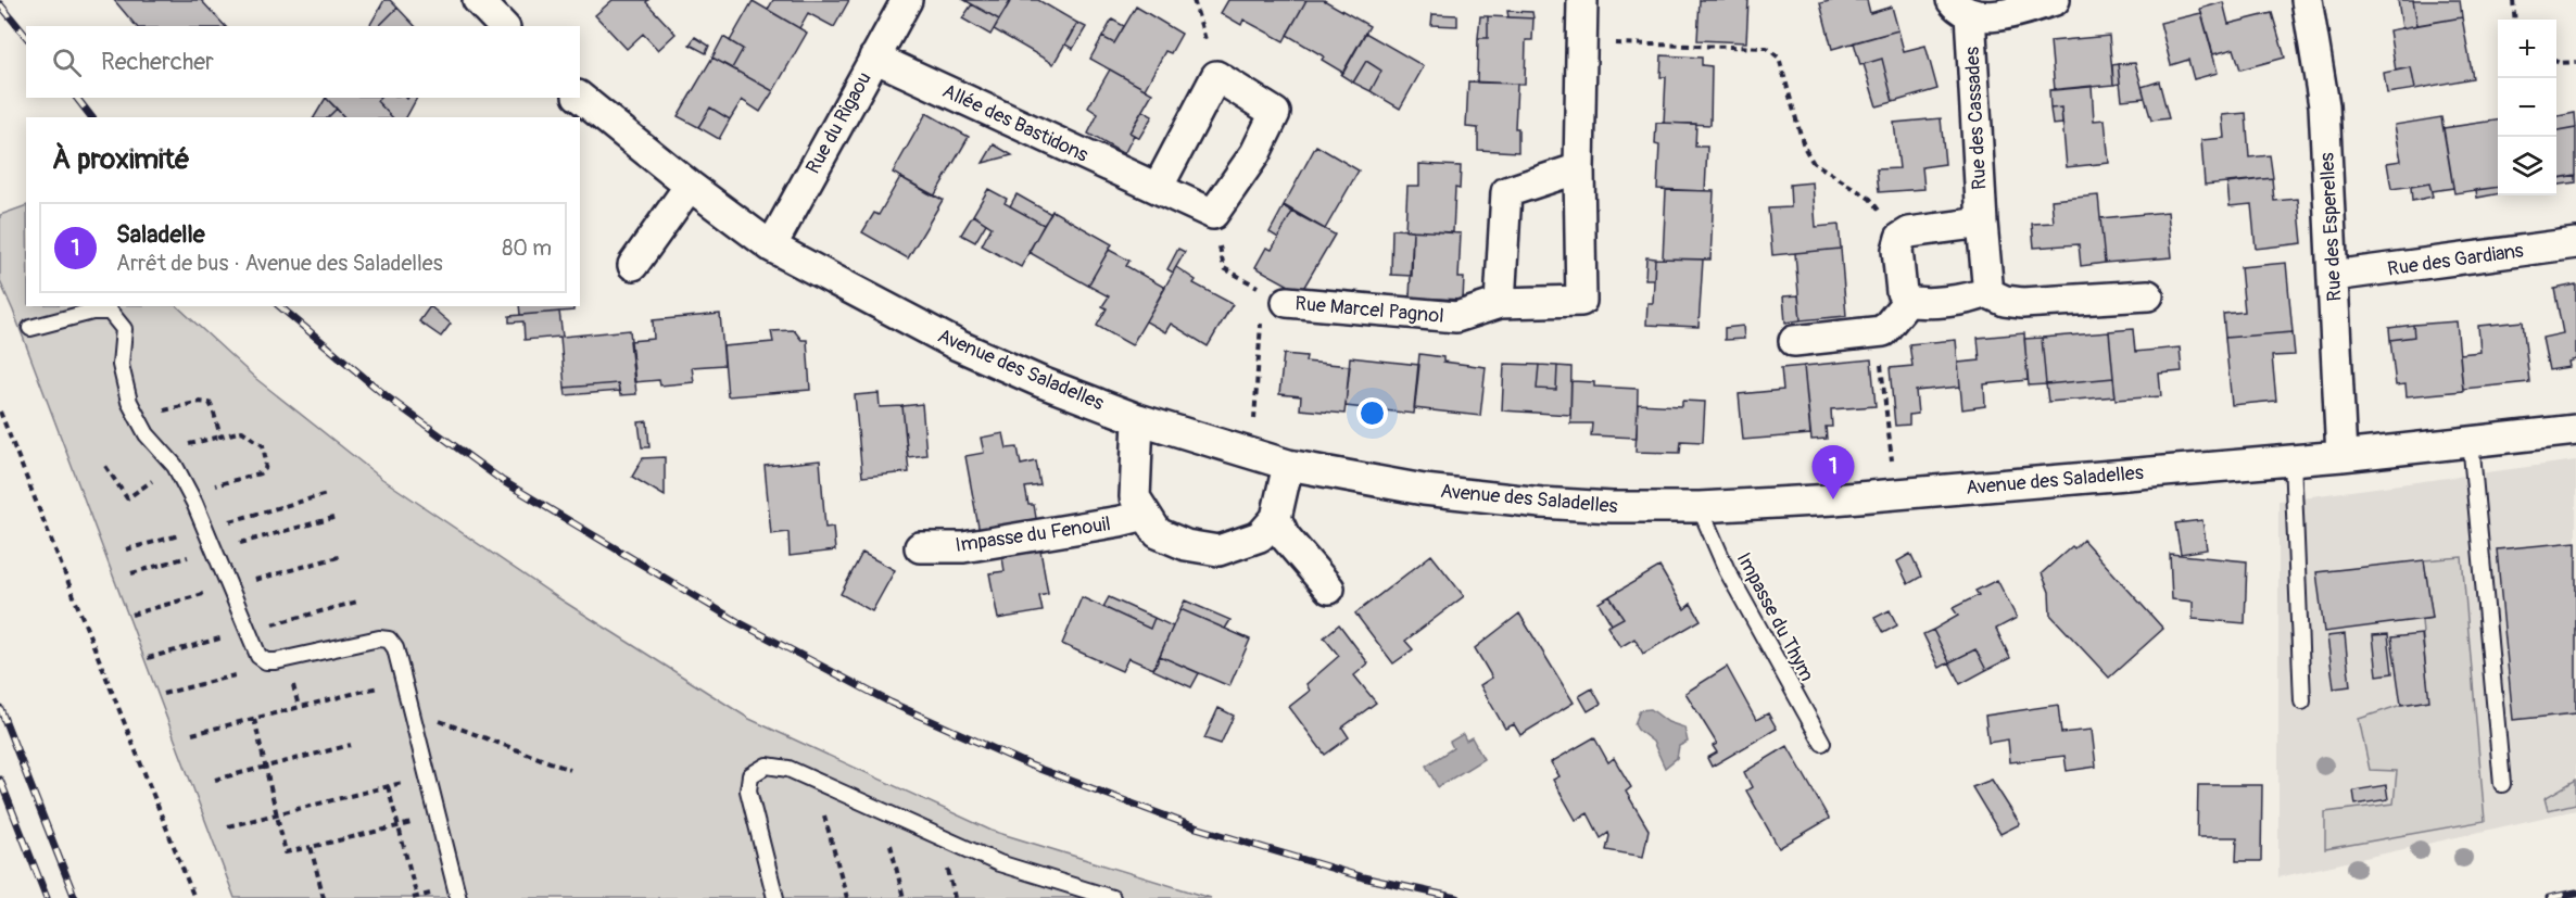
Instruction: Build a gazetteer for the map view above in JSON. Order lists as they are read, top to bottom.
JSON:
{
  "streets": {
    "street": [
      "Rue des Cassades",
      "Rue du Rigaou",
      "Allée des Bastidons",
      "Rue des Esperelles",
      "Rue des Gardians",
      "Rue Marcel Pagnol",
      "Avenue des Saladelles",
      "Impasse du Fenouil"
    ],
    "lane": ["Impasse du Thym"]
  },
  "crossings": [
    ["Rue du Rigaou", "Allée des Bastidons"],
    ["Rue du Rigaou", "Avenue des Saladelles"],
    ["Rue des Esperelles", "Rue des Gardians"],
    ["Rue des Esperelles", "Avenue des Saladelles"],
    ["Avenue des Saladelles", "Impasse du Thym"]
  ],
  "page": {
    "map_buttons": ["+", "−"],
    "search": "Rechercher",
    "heading": "À proximité",
    "list": [
      {
        "mark": "1",
        "name": "Saladelle",
        "note": "Arrêt de bus · Avenue des Saladelles",
        "value": "80 m"
      }
    ],
    "pins": "1"
  }
}
